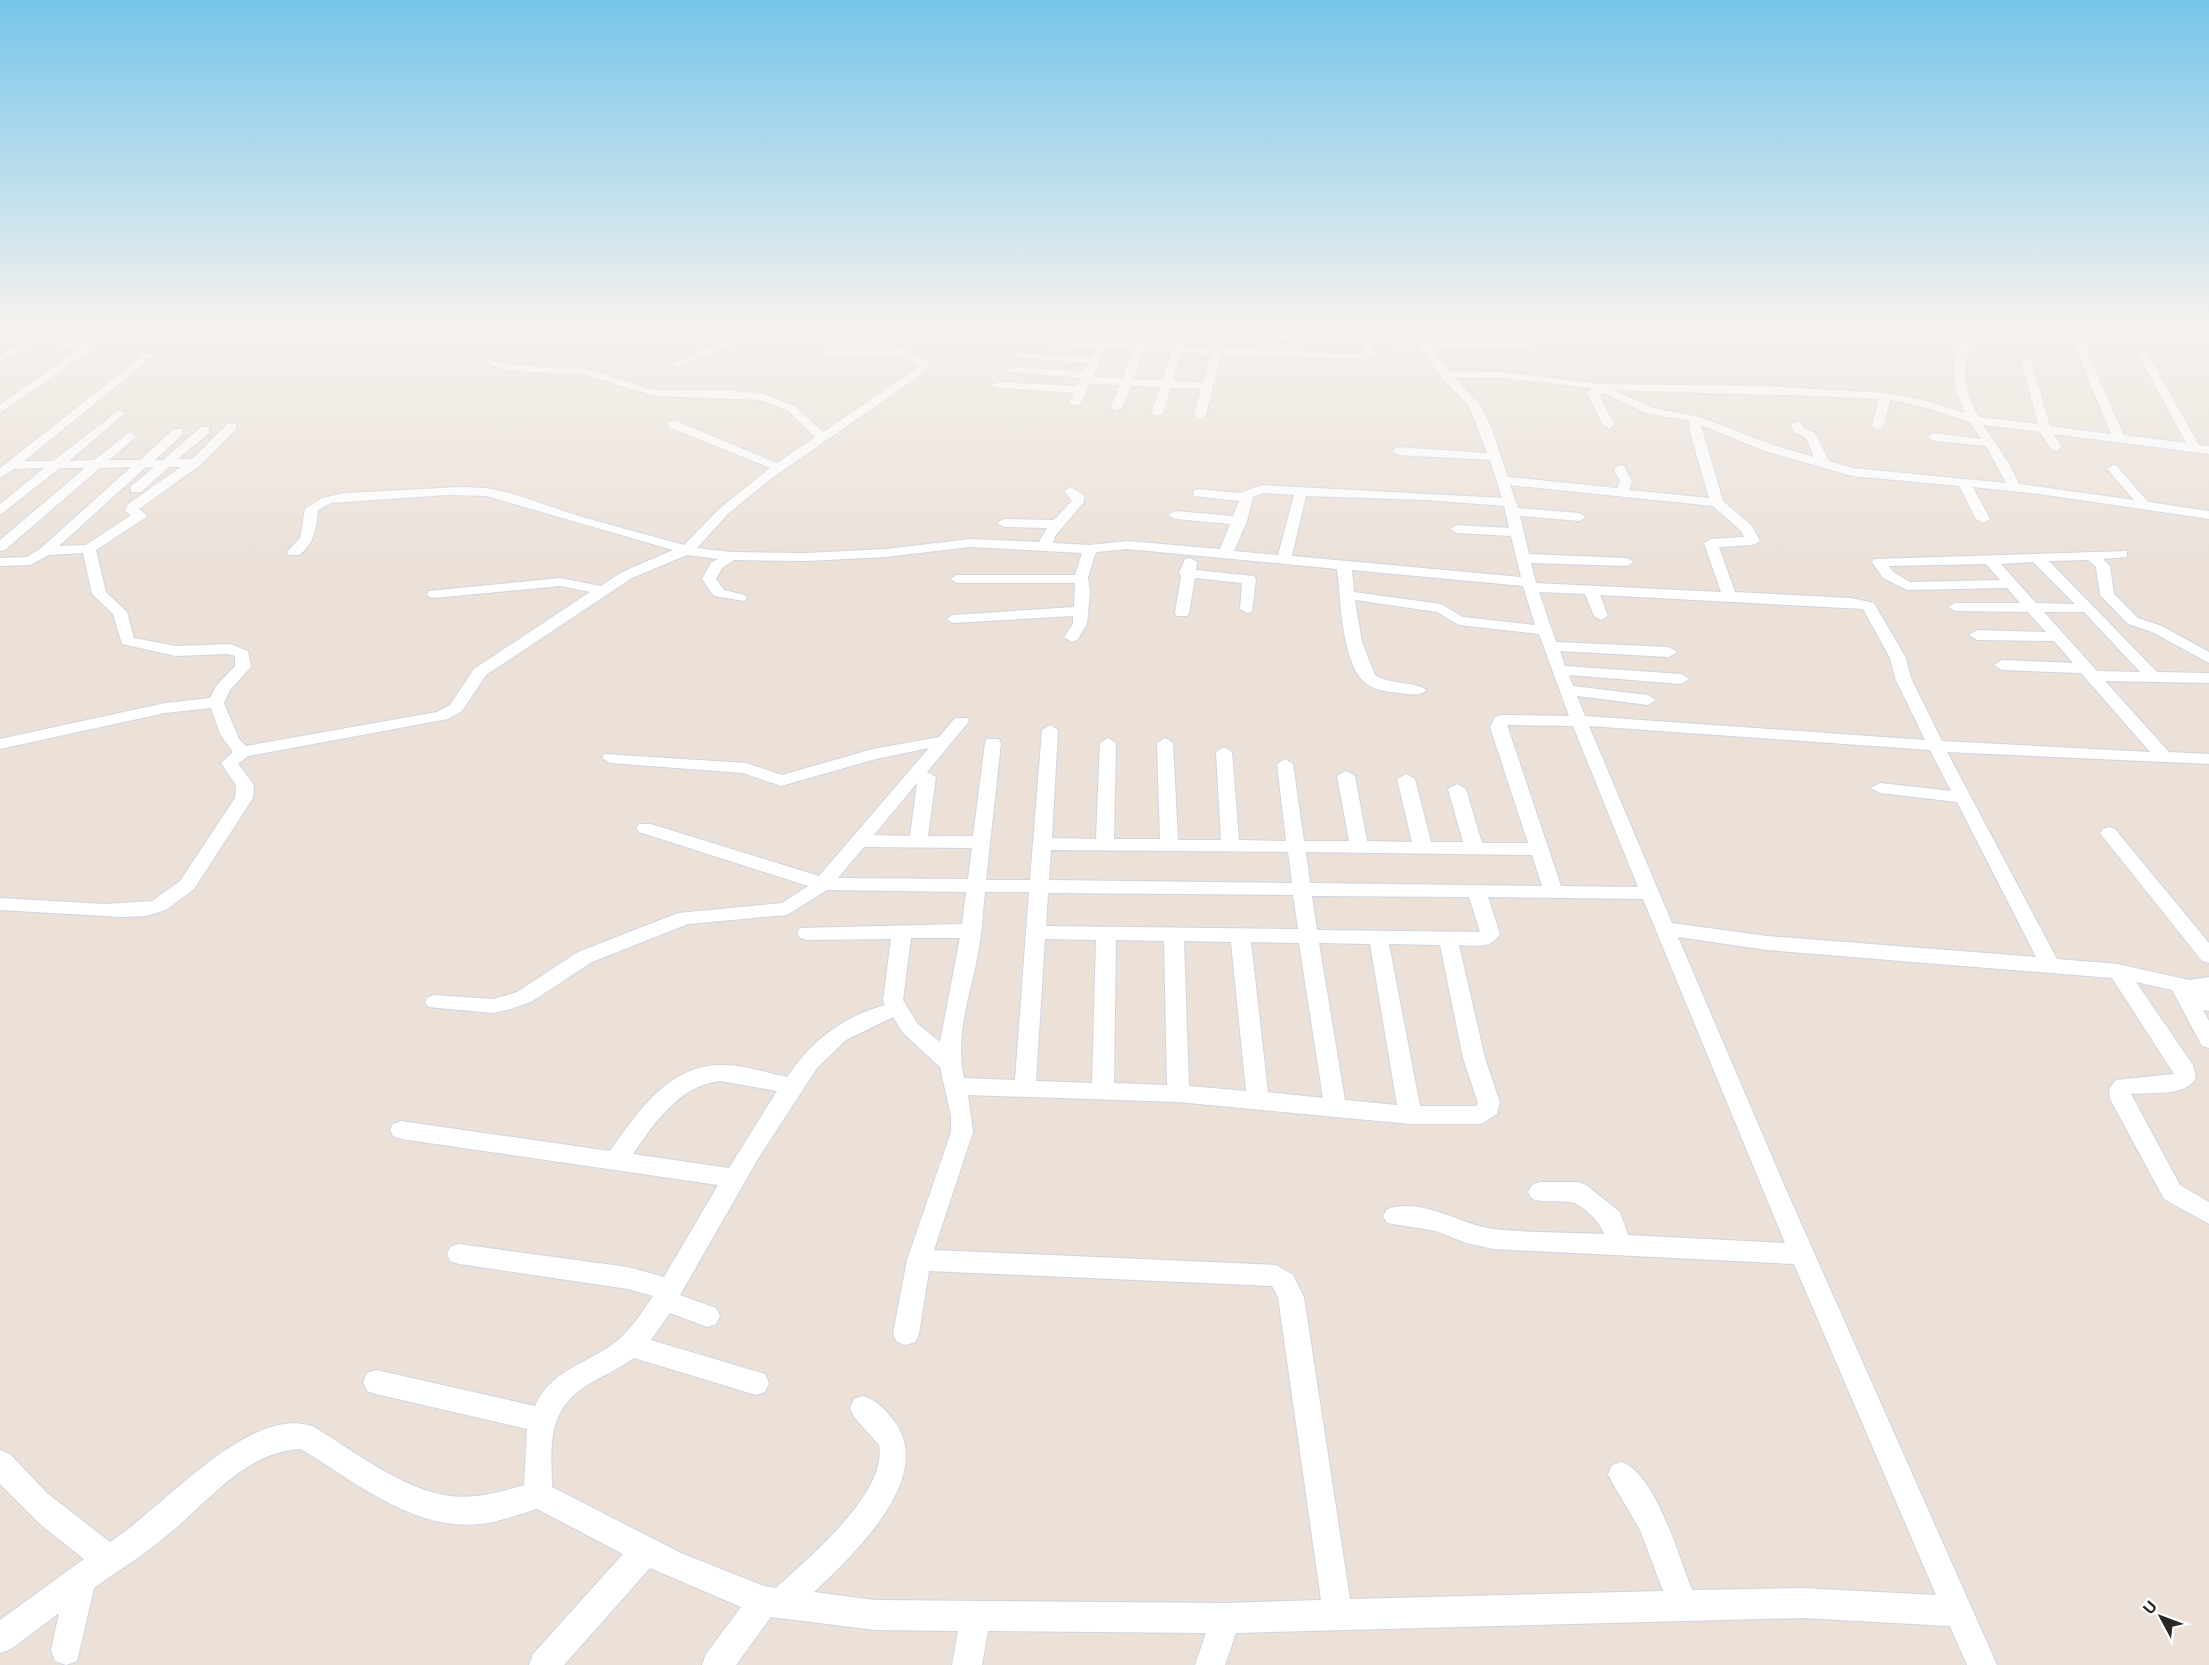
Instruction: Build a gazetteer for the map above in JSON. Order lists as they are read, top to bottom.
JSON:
{
  "north": "top left"
}
